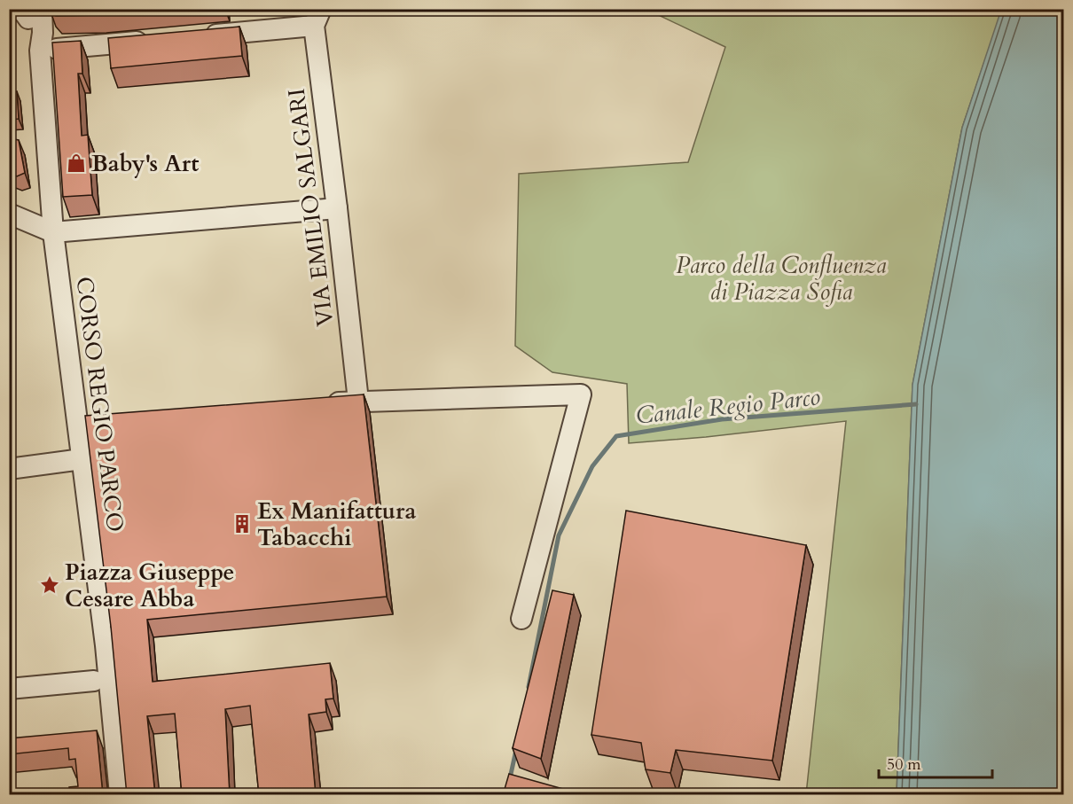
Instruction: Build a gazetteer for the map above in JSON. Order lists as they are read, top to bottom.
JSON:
{
  "streets": {
    "street": ["VIA EMILIO SALGARI", "CORSO REGIO PARCO"]
  },
  "water": ["Canale Regio Parco"],
  "parks": ["Parco della Confluenza di Piazza Sofia"],
  "places": {
    "shop": ["Baby's Art"],
    "building": ["Ex Manifattura Tabacchi"],
    "place": ["Piazza Giuseppe Cesare Abba"]
  },
  "scale_bar": "50 m"
}
